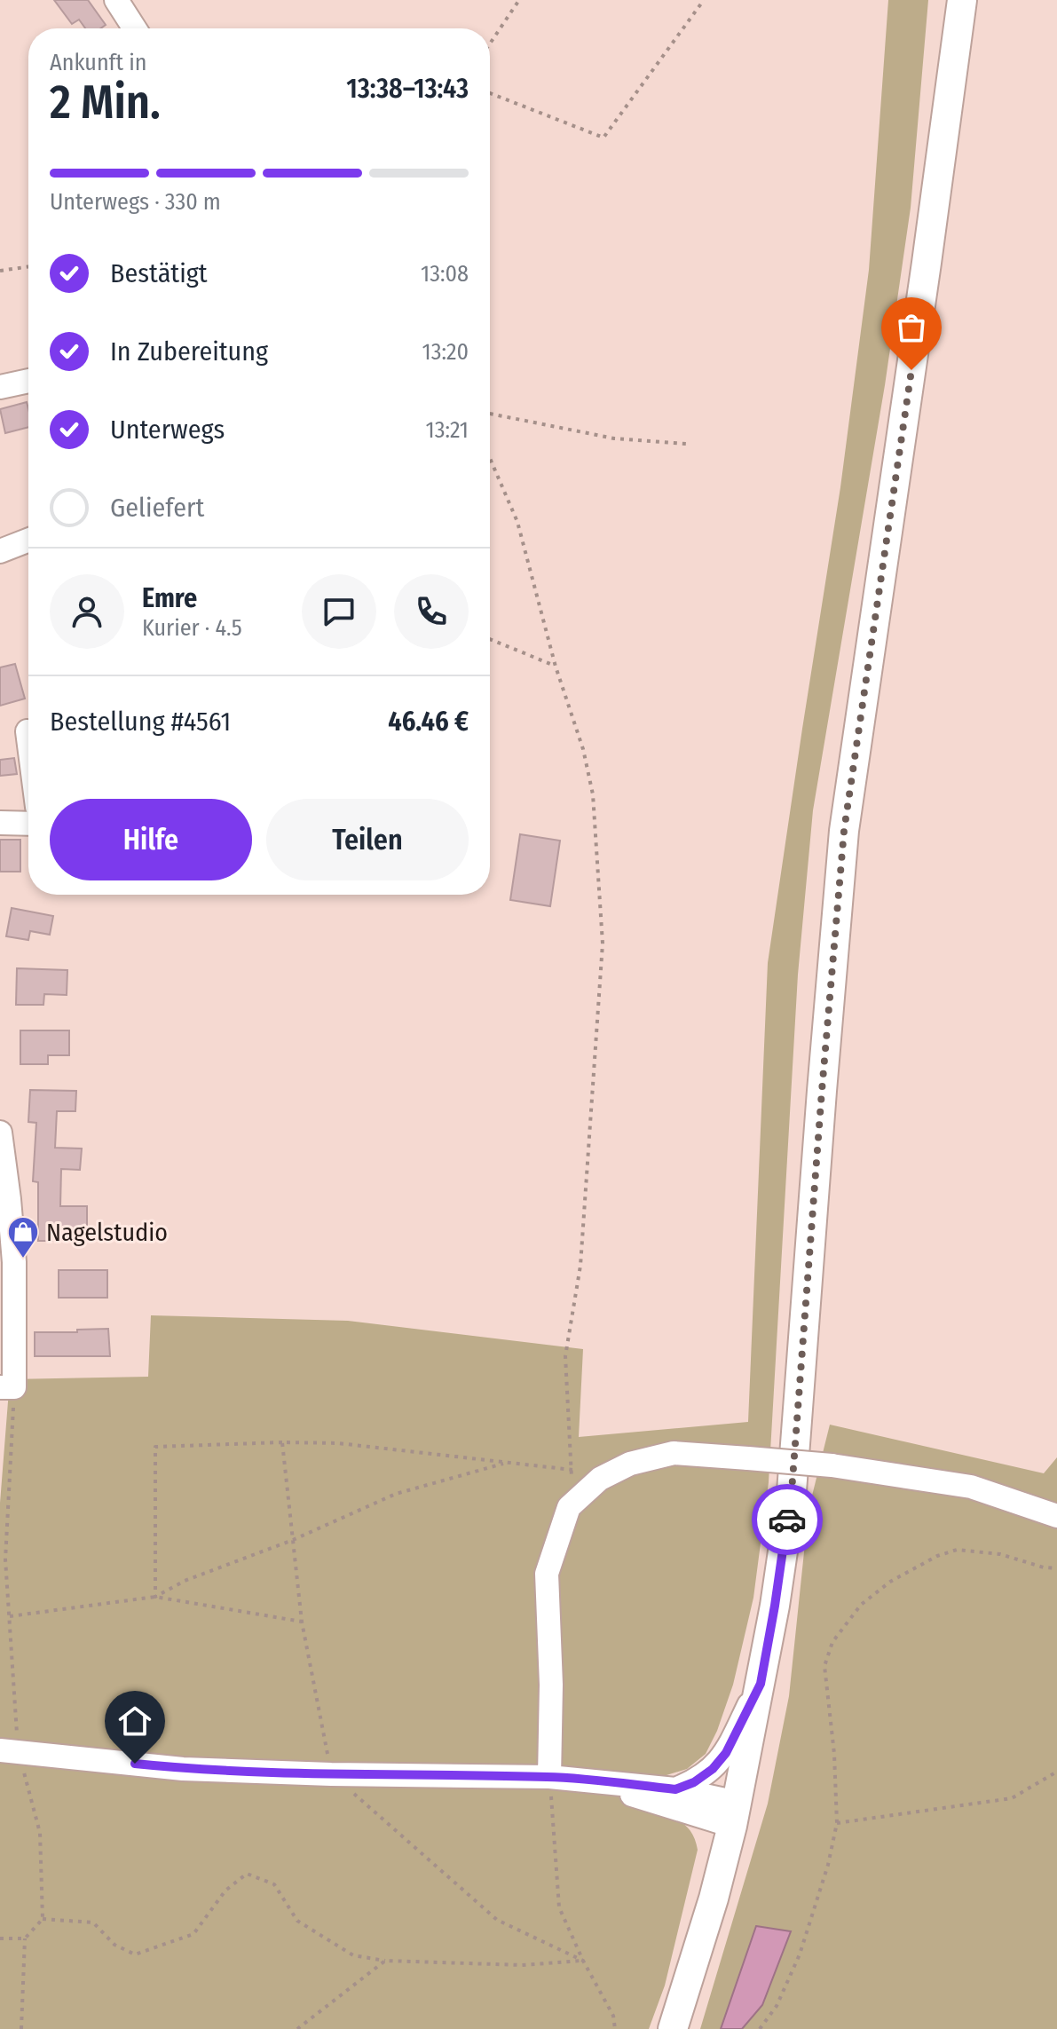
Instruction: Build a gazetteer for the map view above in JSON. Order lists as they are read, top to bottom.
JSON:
{
  "places": {
    "shop": ["Nagelstudio"]
  },
  "page": {
    "heading": ["2 Min.", "Ankunft in", "13:38–13:43"],
    "panel": [
      "Emre",
      "Kurier · 4.5",
      "Bestellung #4561",
      "46.46 €"
    ],
    "bar": "Unterwegs · 330 m",
    "list": [
      ["Bestätigt", "13:08"],
      ["In Zubereitung", "13:20"],
      ["Unterwegs", "13:21"],
      "Geliefert"
    ],
    "buttons": ["Hilfe", "Teilen"]
  }
}
